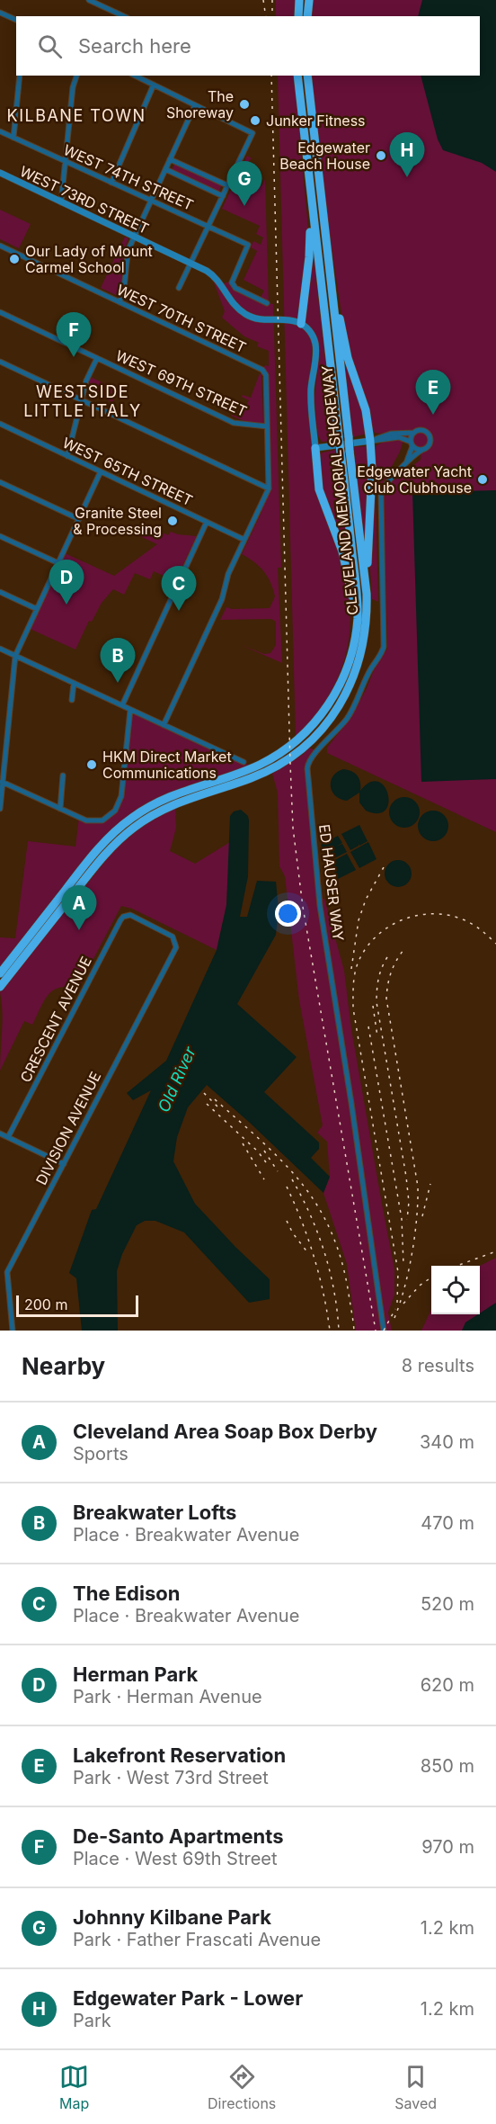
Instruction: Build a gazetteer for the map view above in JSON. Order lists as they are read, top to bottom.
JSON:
{
  "streets": {
    "highway": ["CLEVELAND MEMORIAL SHOREWAY"],
    "street": [
      "WEST 74TH STREET",
      "WEST 73RD STREET",
      "WEST 70TH STREET",
      "WEST 69TH STREET",
      "WEST 65TH STREET",
      "ED HAUSER WAY",
      "CRESCENT AVENUE",
      "DIVISION AVENUE"
    ]
  },
  "crossings": [
    ["WEST 70TH STREET", "WEST 69TH STREET"],
    ["CRESCENT AVENUE", "DIVISION AVENUE"]
  ],
  "districts": ["KILBANE TOWN", "WESTSIDE LITTLE ITALY"],
  "water": ["Old River"],
  "places": [
    "The Shoreway",
    "Junker Fitness",
    "Edgewater Beach House",
    "Our Lady of Mount Carmel School",
    "Edgewater Yacht Club Clubhouse",
    "Granite Steel & Processing",
    "HKM Direct Market Communications"
  ],
  "scale_bar": "200 m",
  "page": {
    "search": "Search here",
    "pins": [
      "H",
      "G",
      "F",
      "E",
      "D",
      "C",
      "B",
      "A"
    ],
    "scale": "200 m",
    "heading": ["Nearby", "8 results"],
    "list": [
      {
        "mark": "A",
        "name": "Cleveland Area Soap Box Derby",
        "note": "Sports",
        "value": "340 m"
      },
      {
        "mark": "B",
        "name": "Breakwater Lofts",
        "note": "Place · Breakwater Avenue",
        "value": "470 m"
      },
      {
        "mark": "C",
        "name": "The Edison",
        "note": "Place · Breakwater Avenue",
        "value": "520 m"
      },
      {
        "mark": "D",
        "name": "Herman Park",
        "note": "Park · Herman Avenue",
        "value": "620 m"
      },
      {
        "mark": "E",
        "name": "Lakefront Reservation",
        "note": "Park · West 73rd Street",
        "value": "850 m"
      },
      {
        "mark": "F",
        "name": "De-Santo Apartments",
        "note": "Place · West 69th Street",
        "value": "970 m"
      },
      {
        "mark": "G",
        "name": "Johnny Kilbane Park",
        "note": "Park · Father Frascati Avenue",
        "value": "1.2 km"
      },
      {
        "mark": "H",
        "name": "Edgewater Park - Lower",
        "note": "Park",
        "value": "1.2 km"
      }
    ],
    "nav": ["Map", "Directions", "Saved"]
  }
}
